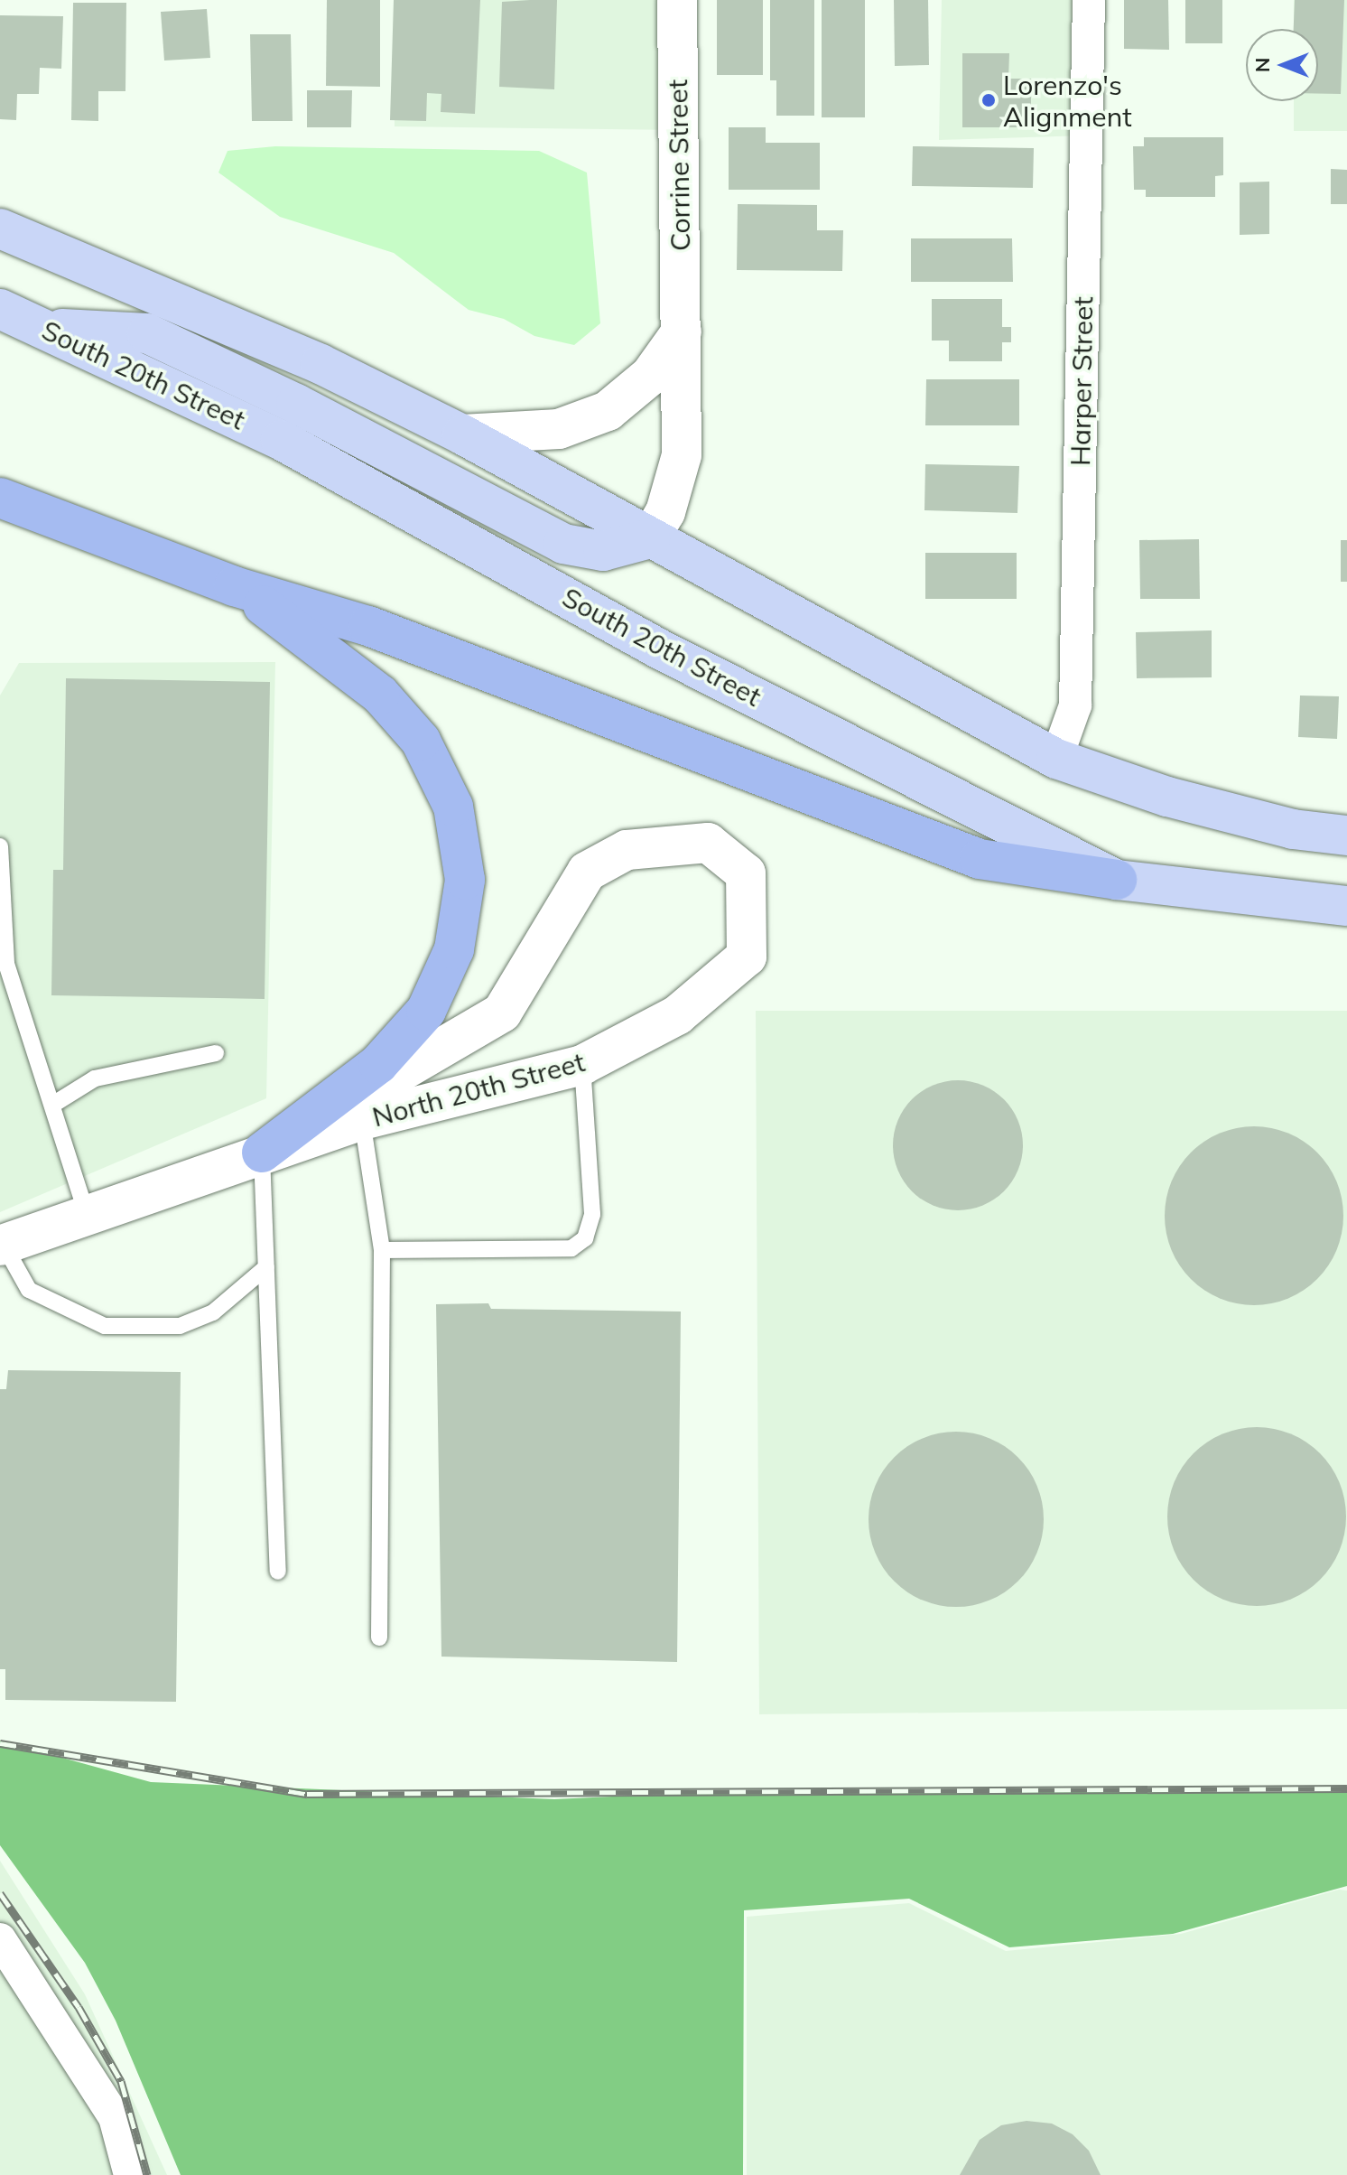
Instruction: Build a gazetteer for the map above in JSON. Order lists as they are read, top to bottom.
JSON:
{
  "streets": {
    "main road": ["South 20th Street"],
    "street": ["Corrine Street", "Harper Street", "North 20th Street"]
  },
  "places": ["Lorenzo's Alignment"],
  "north": "left"
}
